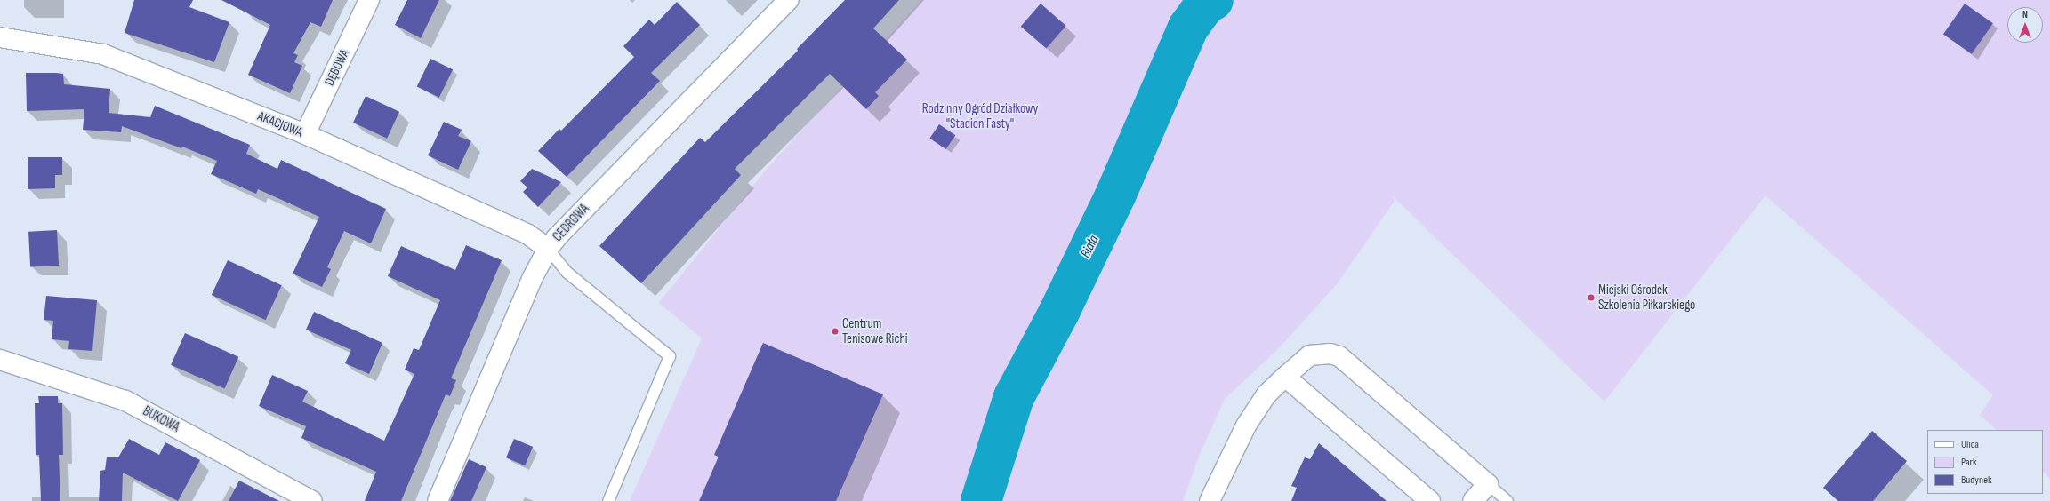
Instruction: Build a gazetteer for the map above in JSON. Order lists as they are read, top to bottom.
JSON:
{
  "streets": {
    "street": [
      "DĘBOWA",
      "AKACJOWA",
      "CEDROWA",
      "BUKOWA"
    ]
  },
  "crossings": [
    ["DĘBOWA", "AKACJOWA"],
    ["AKACJOWA", "CEDROWA"]
  ],
  "water": ["Biała"],
  "parks": ["Rodzinny Ogród Działkowy \"Stadion Fasty\""],
  "places": ["Miejski Ośrodek Szkolenia Piłkarskiego", "Centrum Tenisowe Richi"],
  "legend": ["Ulica", "Park", "Budynek"],
  "north": "top"
}
